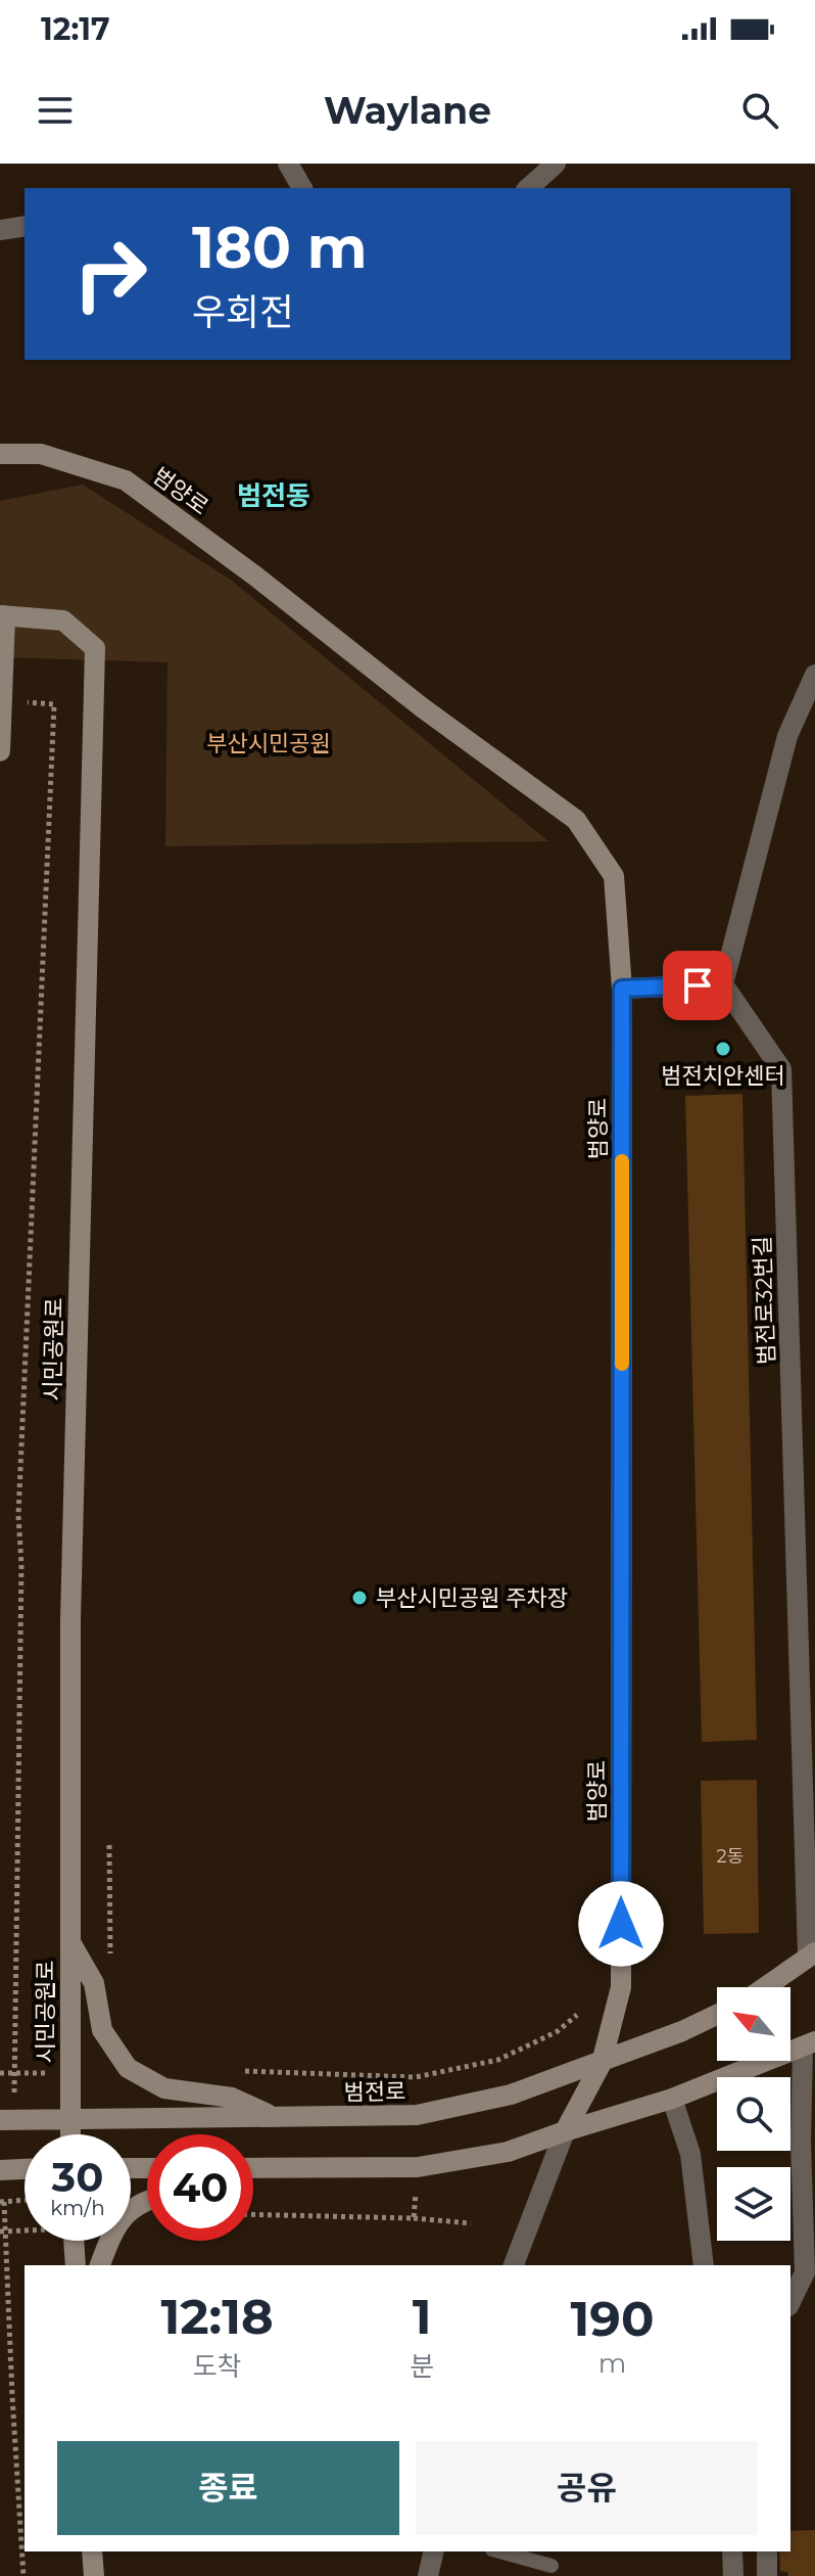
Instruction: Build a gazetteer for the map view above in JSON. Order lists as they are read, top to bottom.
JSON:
{
  "streets": {
    "main road": ["범양로", "시민공원로", "범전로"],
    "street": ["범전로32번길"]
  },
  "crossings": [
    ["범양로", "범전로"],
    ["시민공원로", "범전로"]
  ],
  "districts": ["범전동"],
  "parks": ["부산시민공원"],
  "places": ["범전치안센터", "부산시민공원 주차장"],
  "house_numbers": ["2동"],
  "north": "top left",
  "page": {
    "status": "12:17",
    "header": "Waylane",
    "turn": ["180 m", "우회전"],
    "speed": "30 km/h",
    "limit": "40",
    "eta": [
      "12:18",
      "도착",
      "1",
      "분",
      "190",
      "m"
    ],
    "buttons": ["종료", "공유"]
  }
}
